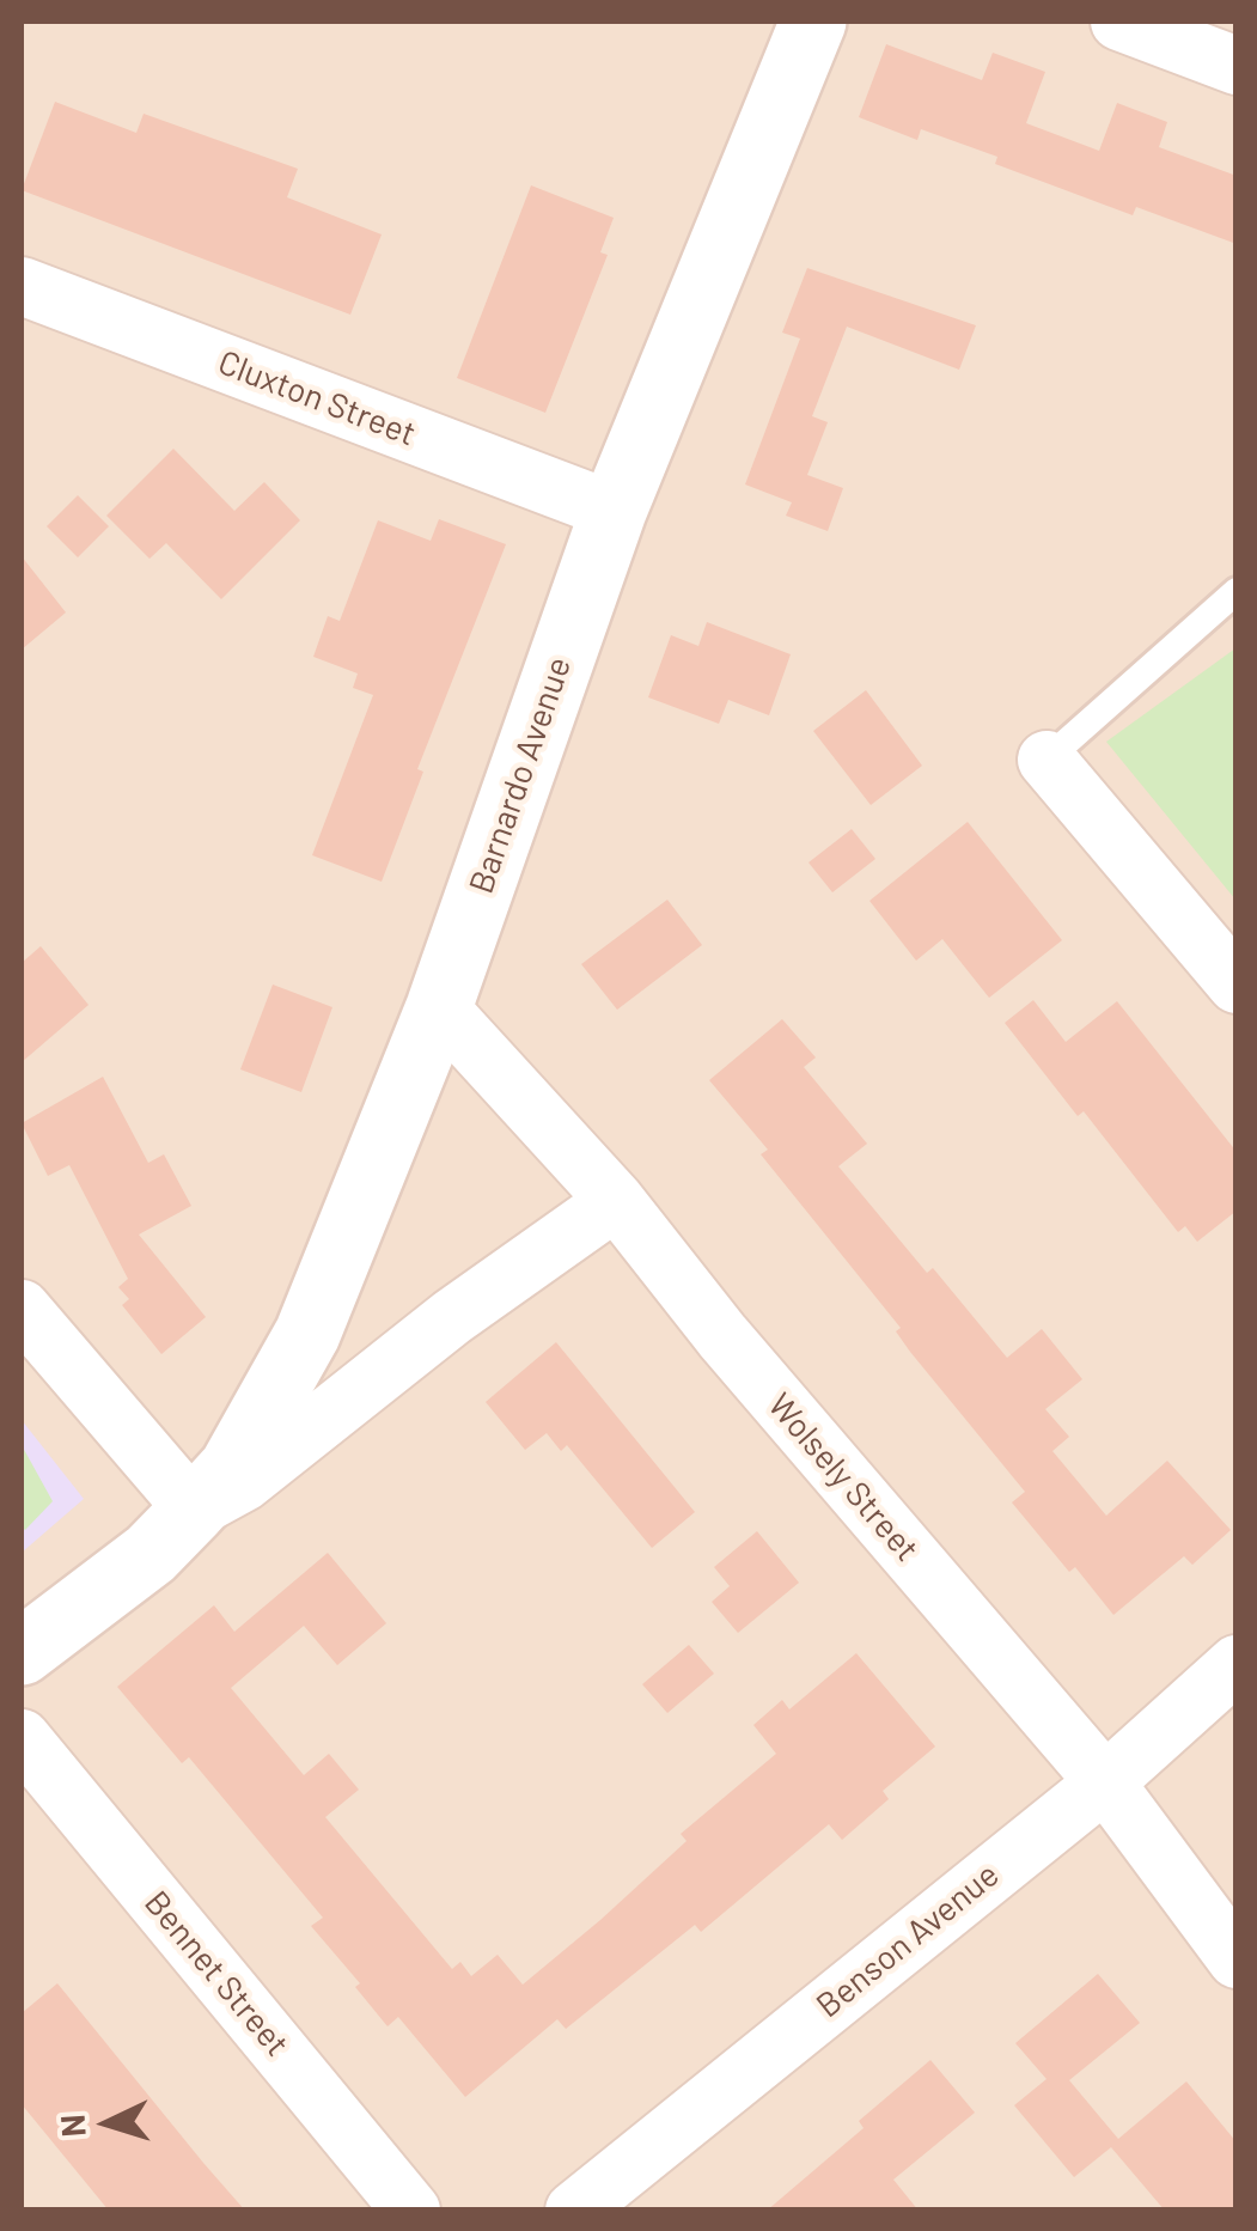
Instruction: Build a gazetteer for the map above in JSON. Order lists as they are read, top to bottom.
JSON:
{
  "streets": {
    "street": [
      "Cluxton Street",
      "Barnardo Avenue",
      "Wolsely Street",
      "Benson Avenue",
      "Bennet Street"
    ]
  },
  "crossings": [
    ["Cluxton Street", "Barnardo Avenue"],
    ["Barnardo Avenue", "Wolsely Street"],
    ["Wolsely Street", "Benson Avenue"]
  ],
  "north": "left"
}
